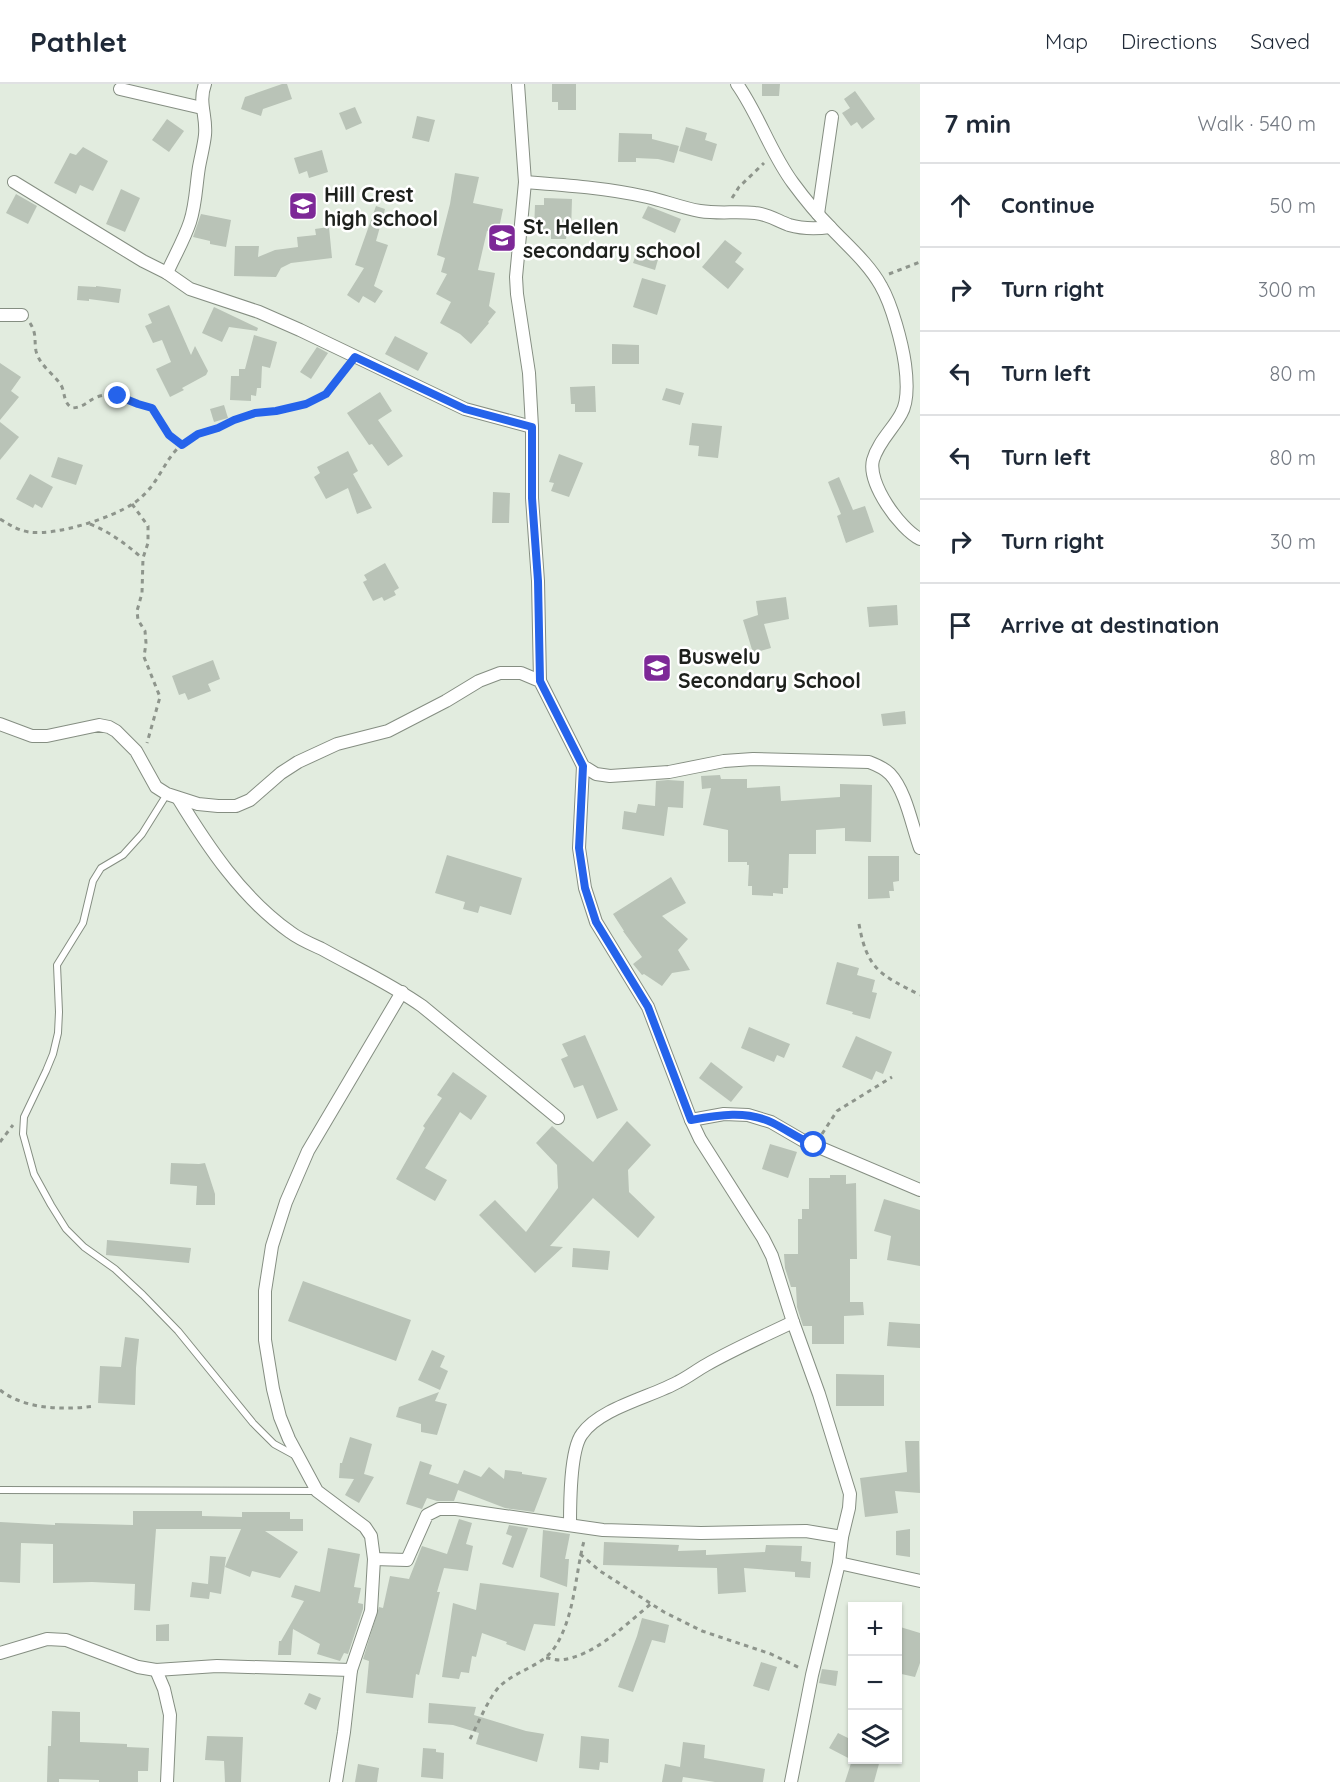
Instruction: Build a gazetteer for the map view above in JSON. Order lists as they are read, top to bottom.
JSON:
{
  "places": {
    "school or university": ["Hill Crest high school", "St. Hellen secondary school", "Buswelu Secondary School"]
  },
  "page": {
    "header": "Pathlet",
    "nav": ["Map", "Directions", "Saved"],
    "heading": ["7 min", "Walk · 540 m"],
    "list": [
      ["Continue", "50 m"],
      ["Turn right", "300 m"],
      ["Turn left", "80 m"],
      ["Turn left", "80 m"],
      ["Turn right", "30 m"],
      "Arrive at destination"
    ],
    "map_buttons": ["+", "−"]
  }
}
